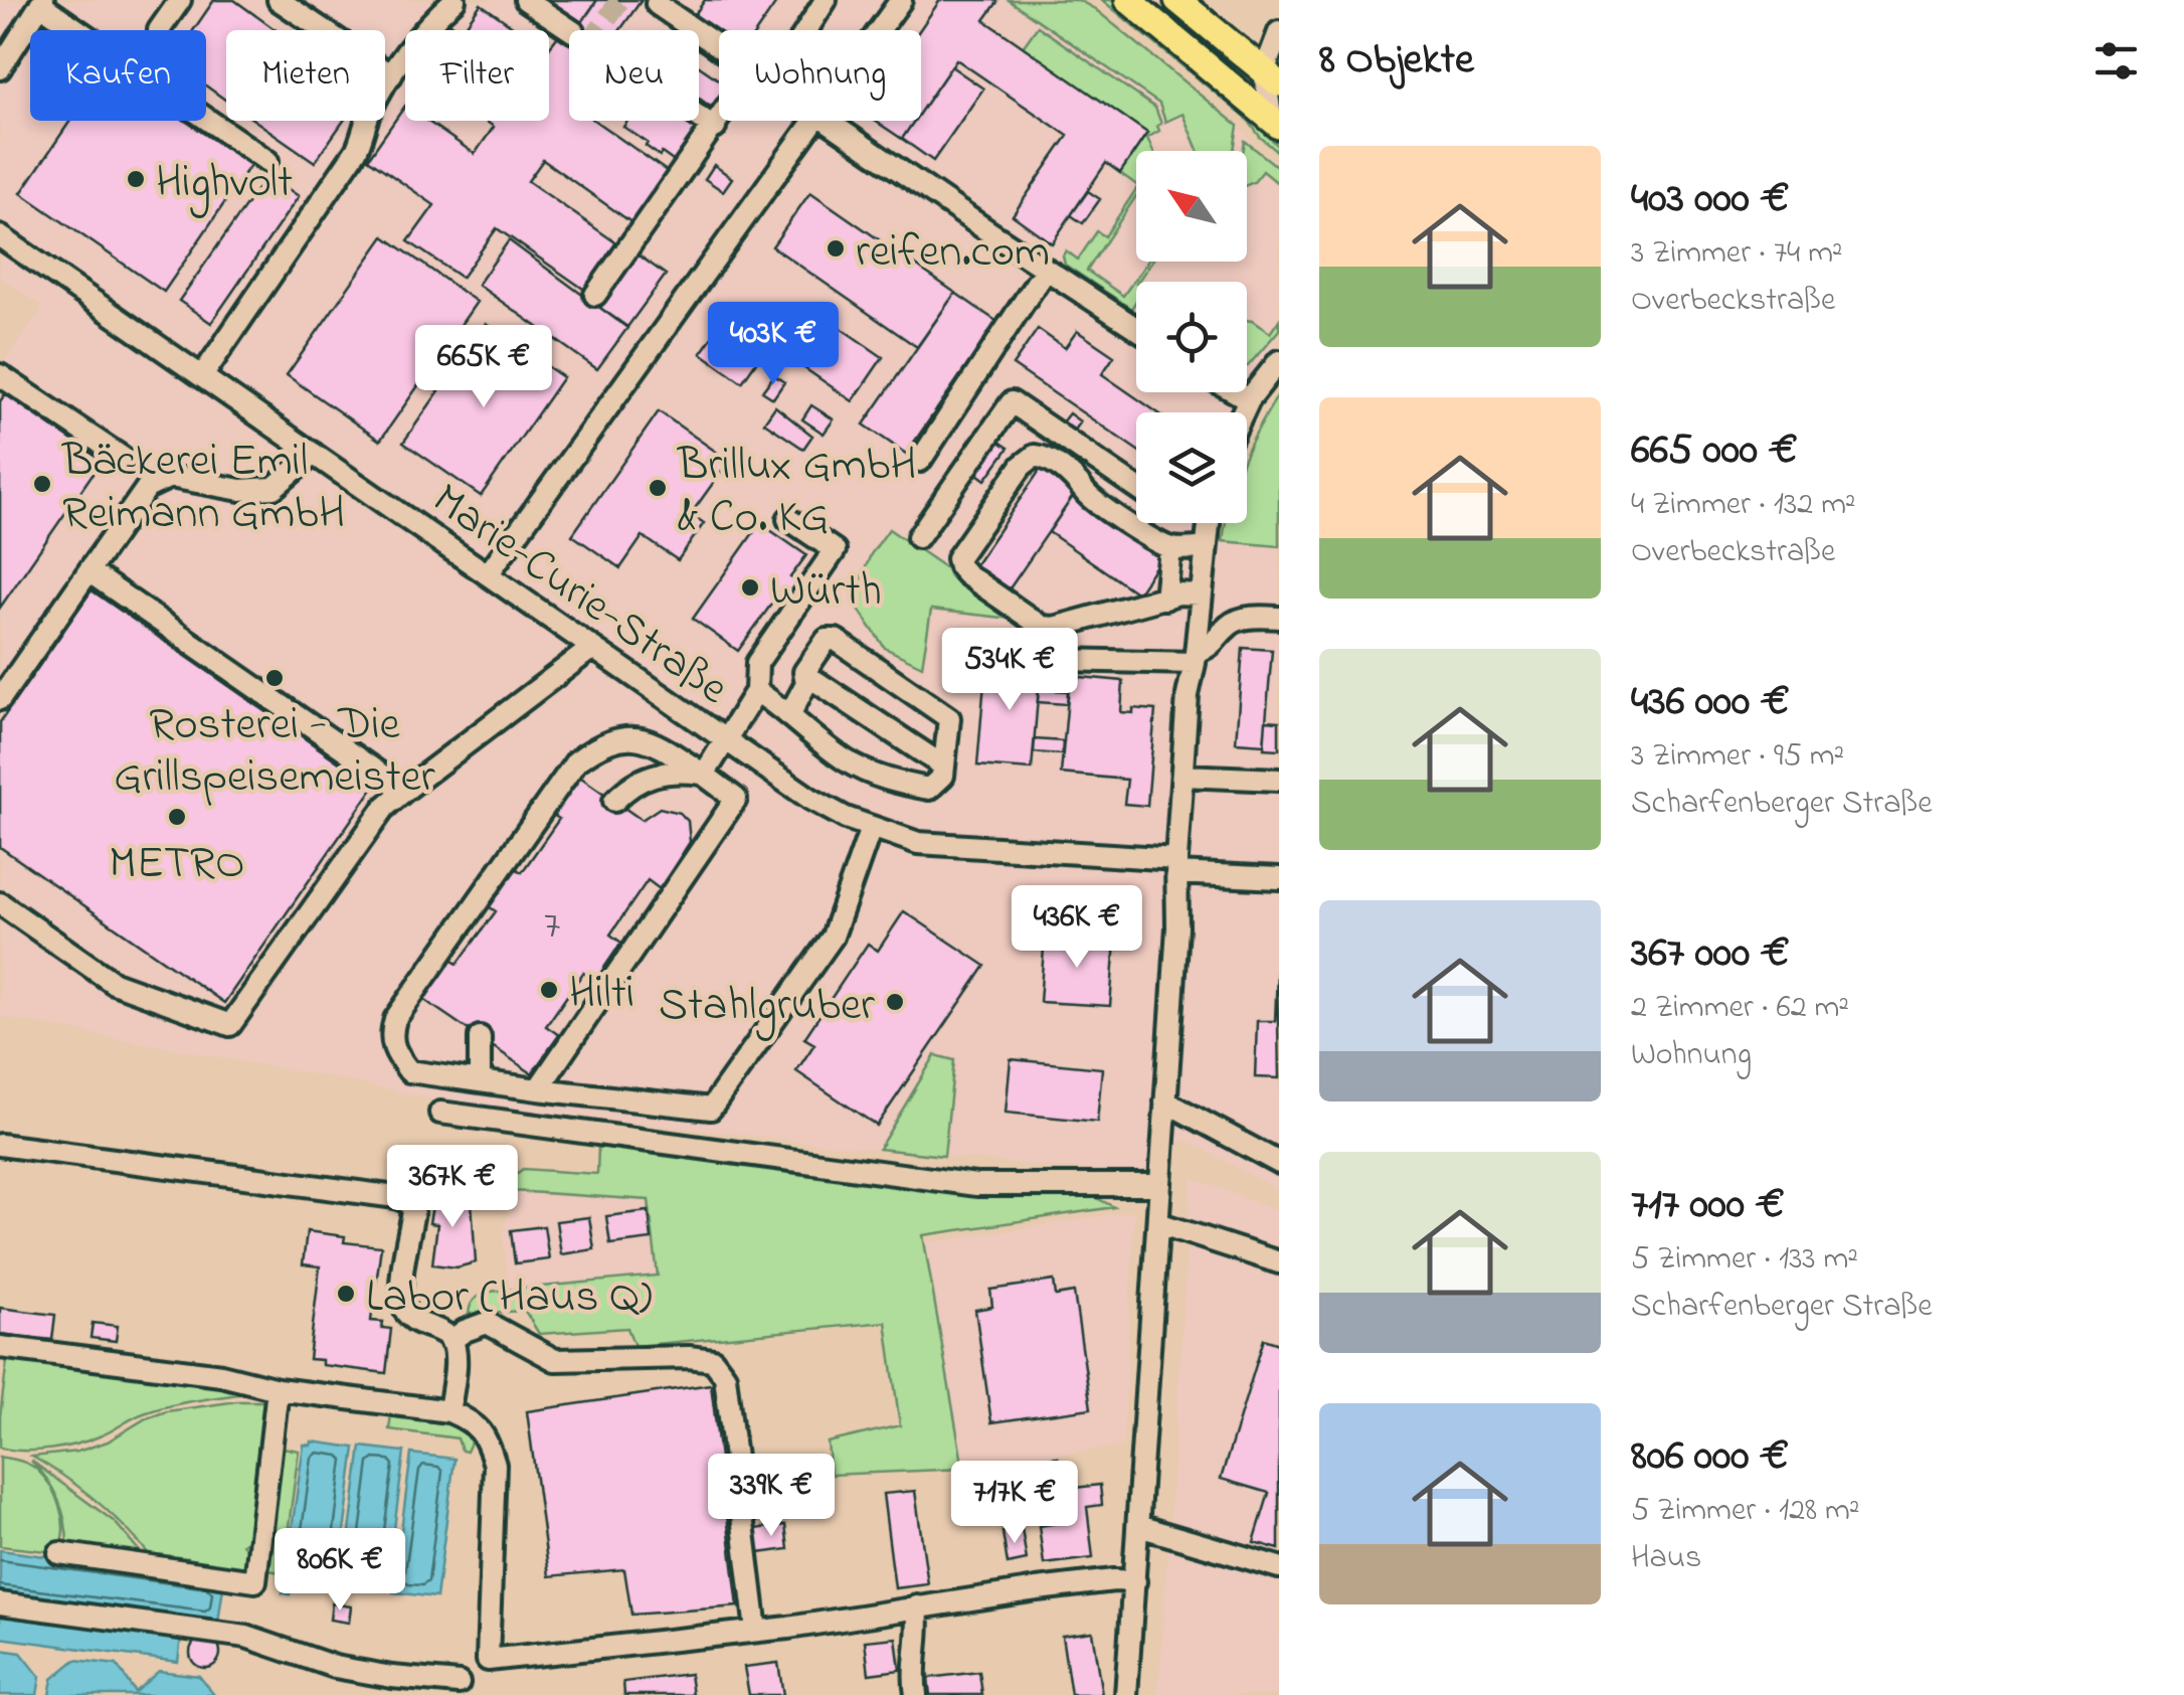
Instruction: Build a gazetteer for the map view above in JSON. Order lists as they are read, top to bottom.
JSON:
{
  "streets": {
    "street": ["Marie-Curie-Straße"]
  },
  "places": [
    "Highvolt",
    "reifen.com",
    "Bäckerei Emil Reimann GmbH",
    "Brillux GmbH & Co. KG",
    "Würth",
    "Rosterei - Die Grillspeisemeister",
    "METRO",
    "Hilti",
    "Stahlgruber",
    "Labor (Haus Q)"
  ],
  "house_numbers": ["7"],
  "north": "top left",
  "page": {
    "heading": "8 Objekte",
    "chip": [
      "Kaufen",
      "Mieten",
      "Filter",
      "Neu",
      "Wohnung"
    ],
    "list": [
      {
        "name": "403 000 €",
        "note": "3 Zimmer · 74 m² · Overbeckstraße"
      },
      {
        "name": "665 000 €",
        "note": "4 Zimmer · 132 m² · Overbeckstraße"
      },
      {
        "name": "436 000 €",
        "note": "3 Zimmer · 95 m² · Scharfenberger Straße"
      },
      {
        "name": "367 000 €",
        "note": "2 Zimmer · 62 m² · Wohnung"
      },
      {
        "name": "717 000 €",
        "note": "5 Zimmer · 133 m² · Scharfenberger Straße"
      },
      {
        "name": "806 000 €",
        "note": "5 Zimmer · 128 m² · Haus"
      }
    ],
    "price": [
      "403K €",
      "665K €",
      "534K €",
      "436K €",
      "367K €",
      "339K €",
      "717K €",
      "806K €"
    ]
  }
}
